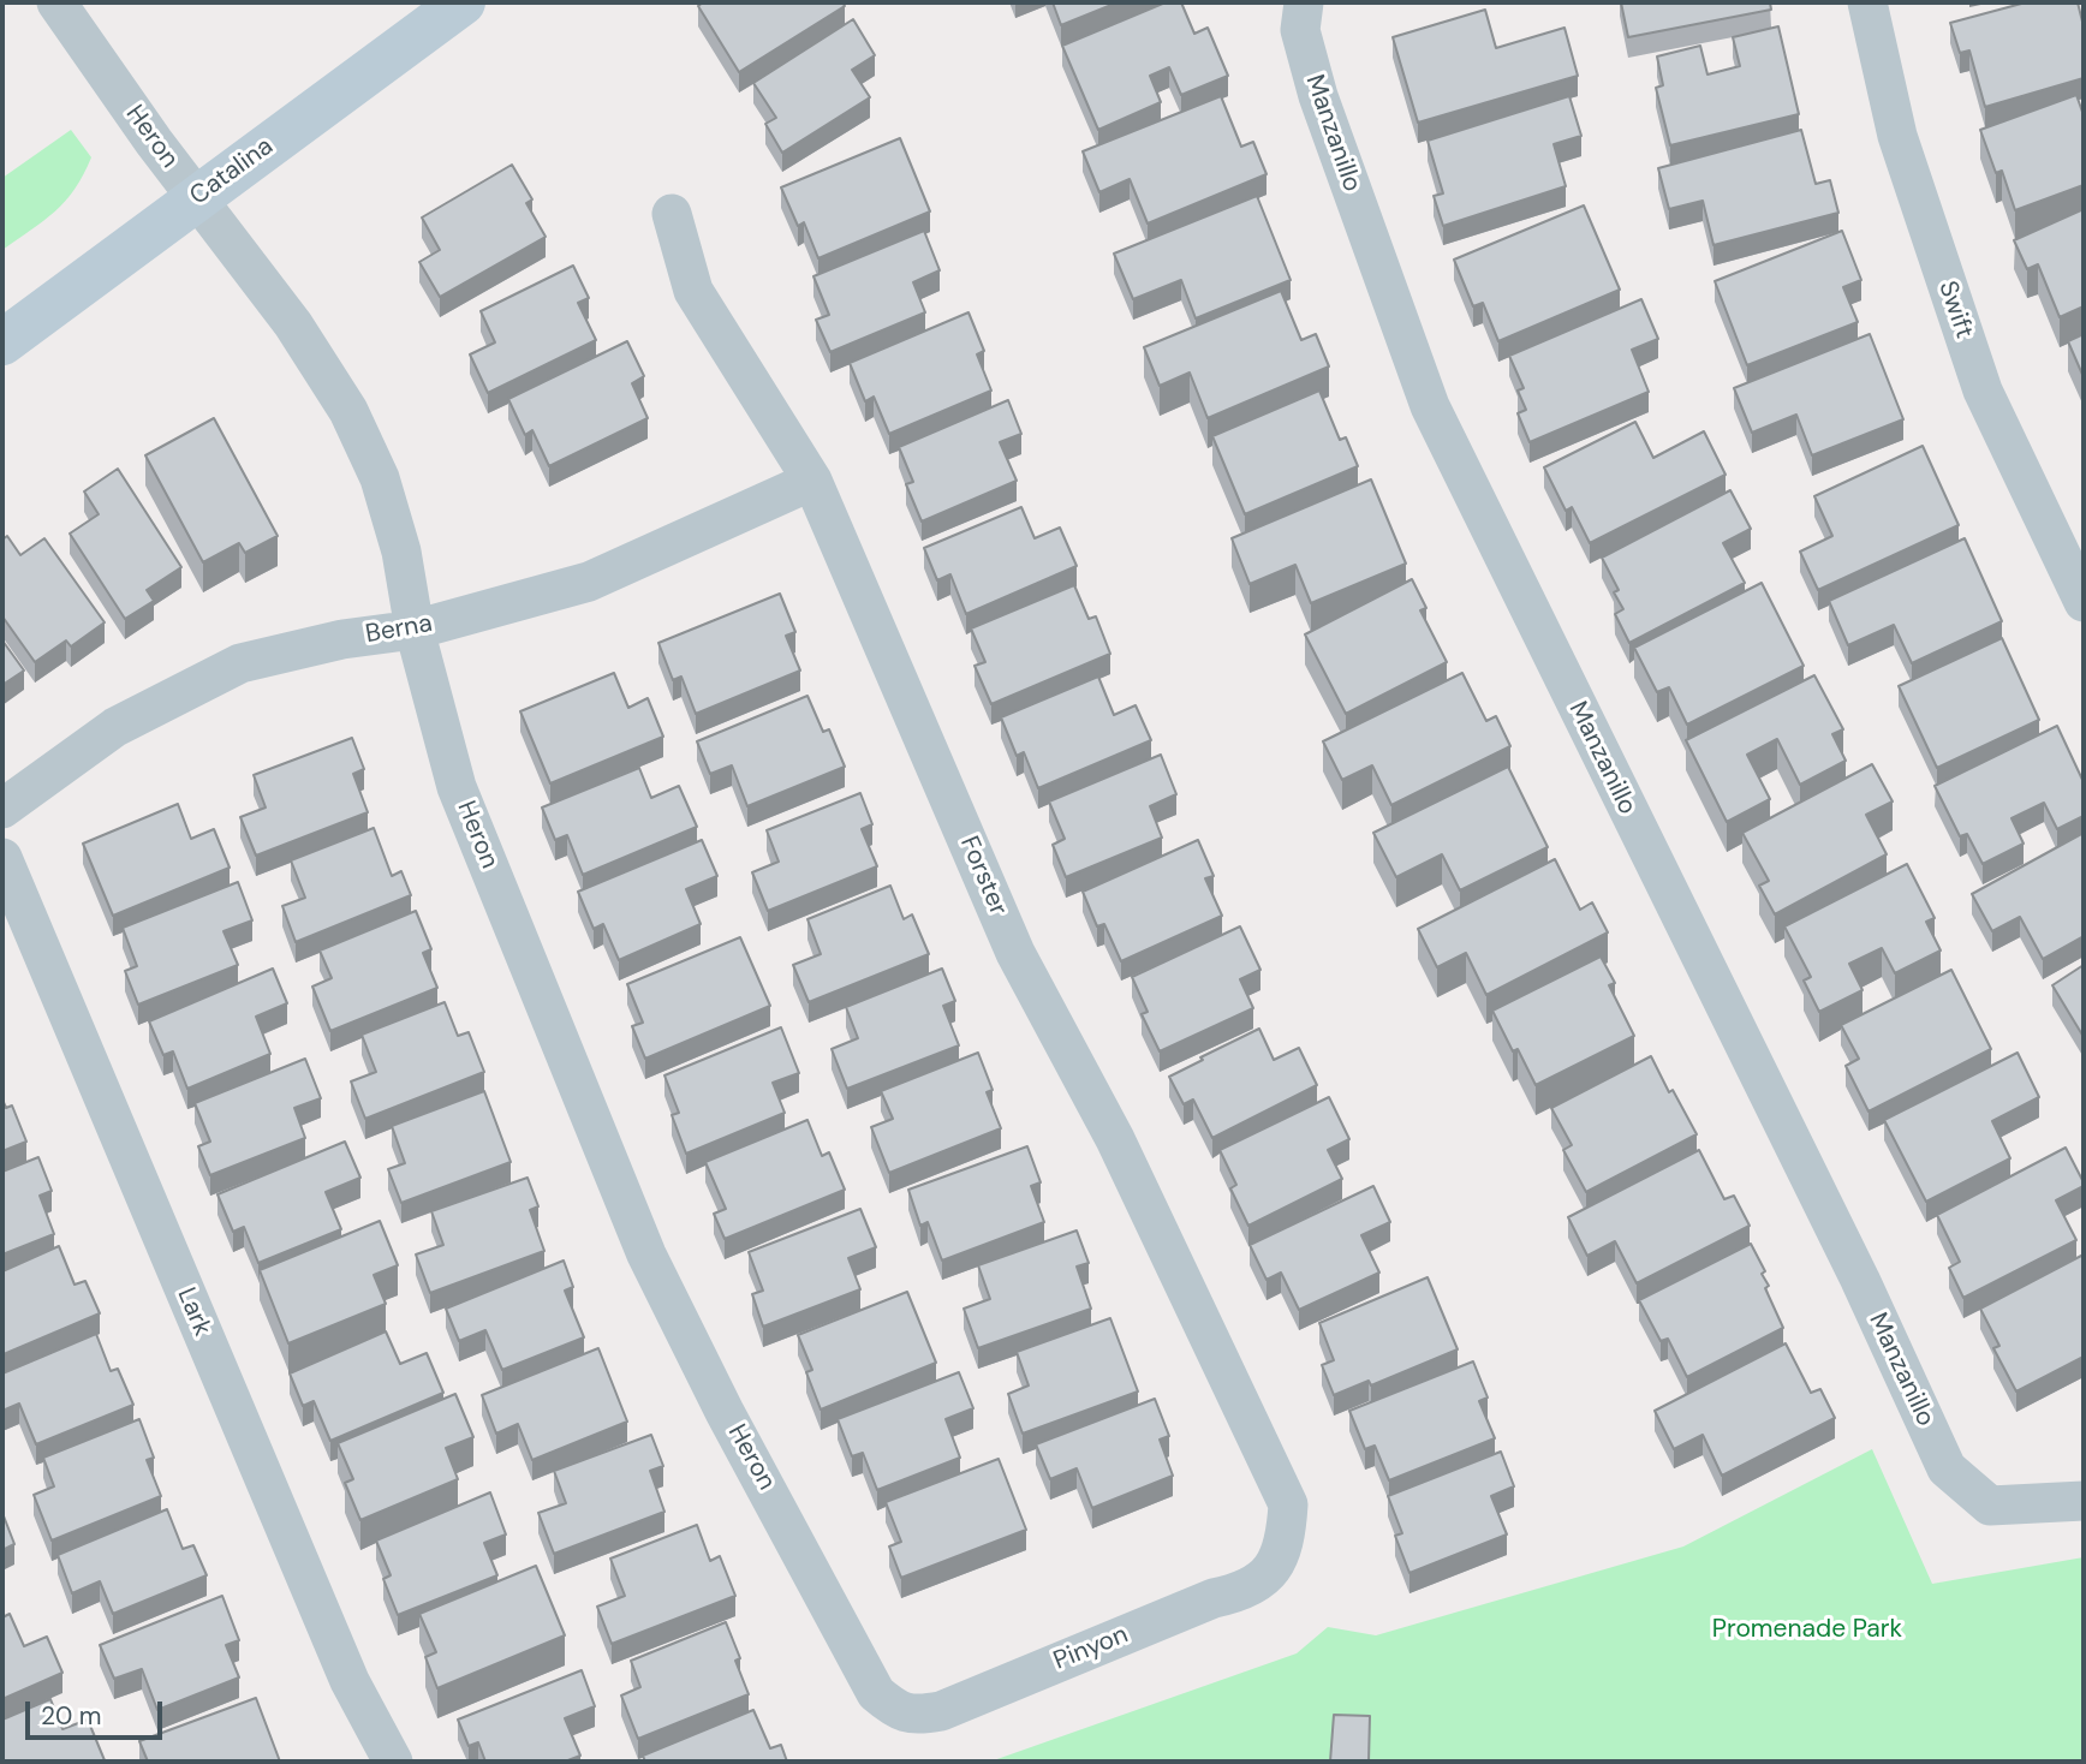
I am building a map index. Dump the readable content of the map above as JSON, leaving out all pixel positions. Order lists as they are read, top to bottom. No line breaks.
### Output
{"streets":{"street":["Manzanillo","Heron","Catalina","Swift","Berna","Forster","Lark","Pinyon"]},"crossings":[["Heron","Catalina"],["Heron","Berna"],["Heron","Pinyon"],["Berna","Forster"],["Forster","Pinyon"]],"parks":["Promenade Park"],"scale_bar":"20 m"}
